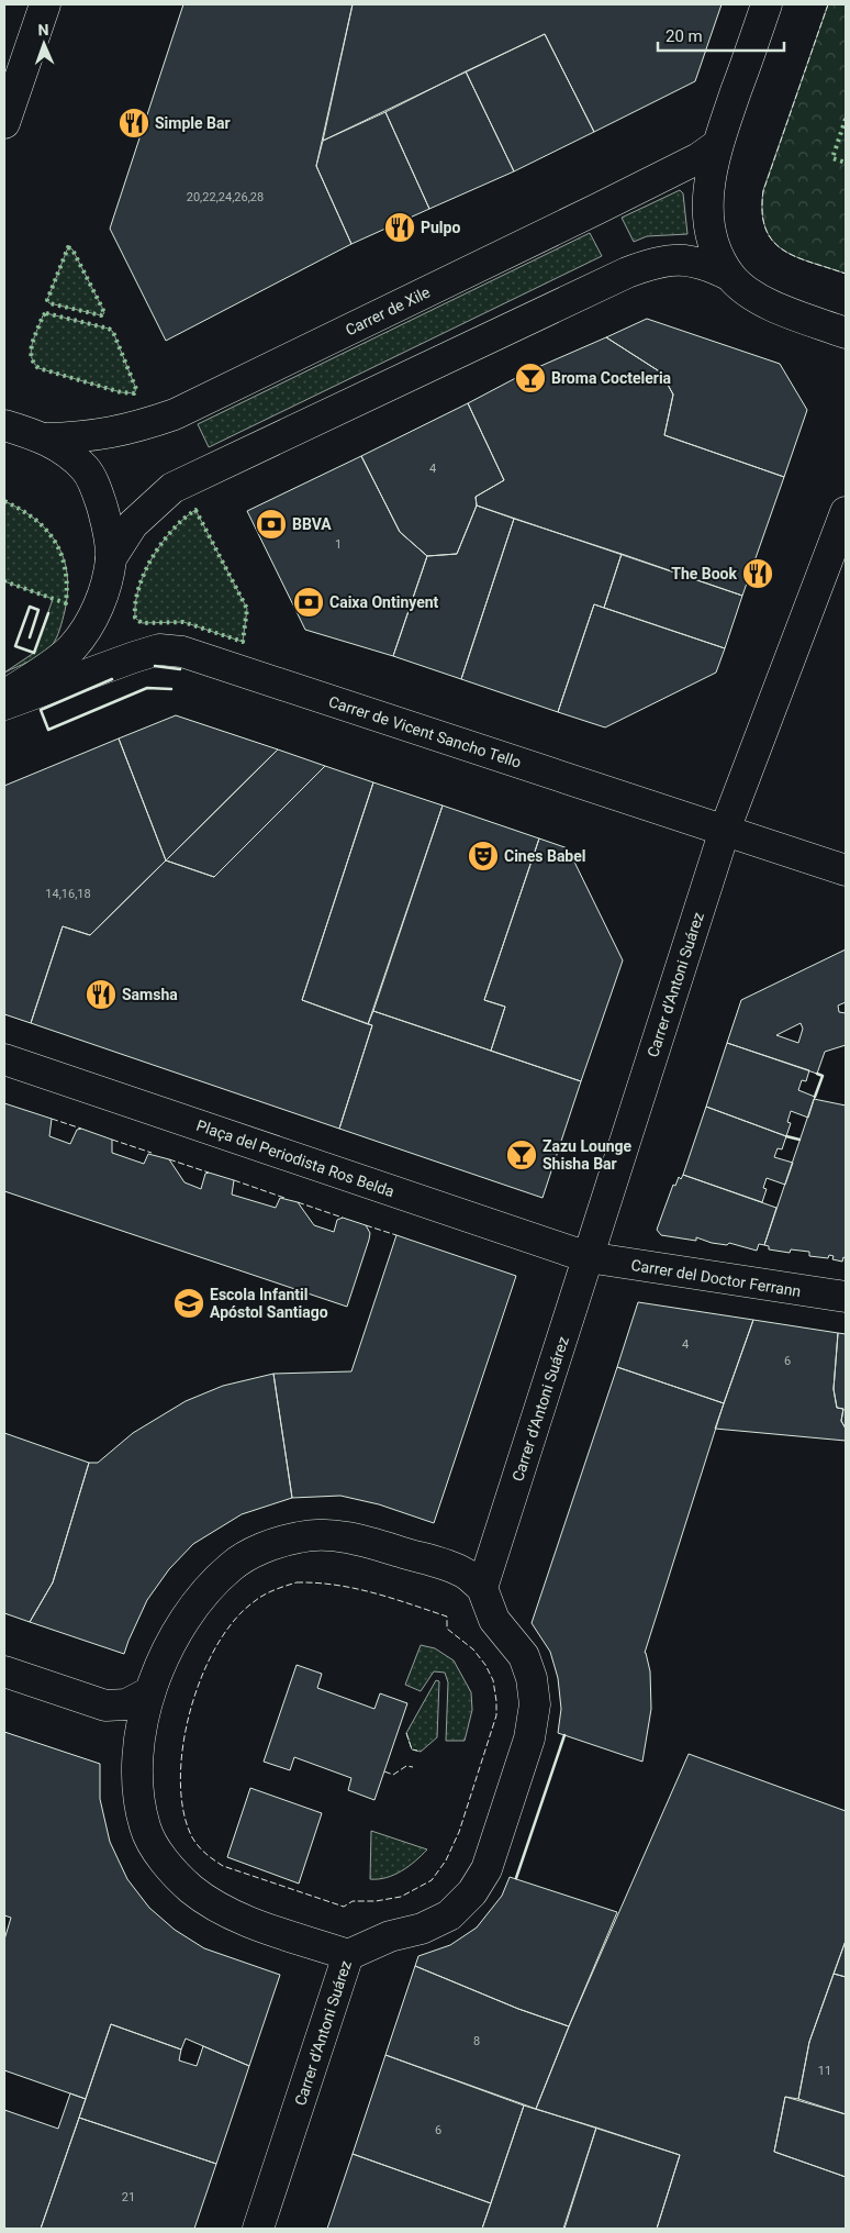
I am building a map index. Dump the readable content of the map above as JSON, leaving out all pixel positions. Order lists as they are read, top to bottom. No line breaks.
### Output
{"streets":{"street":["Carrer de Xile","Carrer de Vicent Sancho Tello","Carrer d'Antoni Suárez","Plaça del Periodista Ros Belda","Carrer del Doctor Ferrann"]},"crossings":[["Carrer de Vicent Sancho Tello","Carrer d'Antoni Suárez"],["Carrer d'Antoni Suárez","Plaça del Periodista Ros Belda"],["Carrer d'Antoni Suárez","Carrer del Doctor Ferrann"],["Plaça del Periodista Ros Belda","Carrer del Doctor Ferrann"]],"places":{"restaurant":["Simple Bar","Pulpo","The Book","Samsha"],"bar":["Broma Cocteleria","Zazu Lounge Shisha Bar"],"bank":["BBVA","Caixa Ontinyent"],"theatre":["Cines Babel"],"school or university":["Escola Infantil Apóstol Santiago"]},"house_numbers":["20,22,24,26,28","4","1","14,16,18","4","6","8","11","6","21"],"scale_bar":"20 m","north":"top"}
